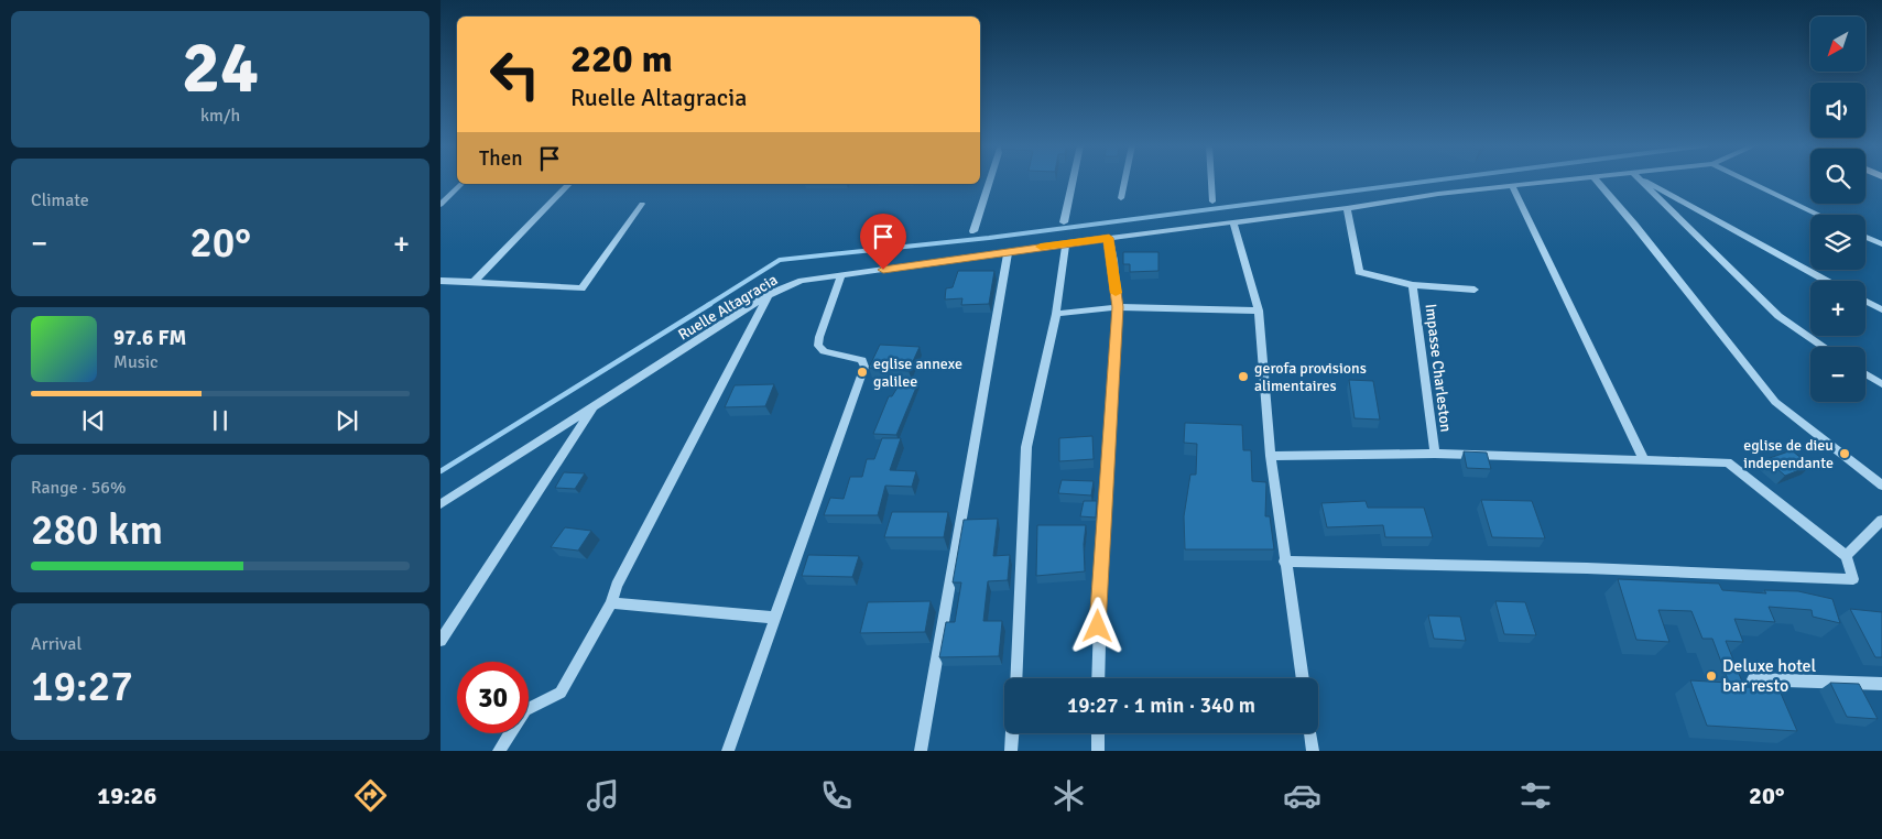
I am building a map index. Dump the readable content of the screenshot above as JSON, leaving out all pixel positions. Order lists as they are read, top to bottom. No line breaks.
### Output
{"streets":{"street":["Ruelle Altagracia","Impasse Charleston"]},"places":["eglise annexe galilee","gerofa provisions alimentaires","eglise de dieu independante","Deluxe hotel bar resto"],"north":"bottom left","page":{"tile":[["24","km/h"],"Climate",["Range · 56%","280 km"],["Arrival","19:27"]],"map_buttons":["+","−"],"turn":["220 m","Ruelle Altagracia"],"then":"Then","heat":["−","20°","+"],"song":["97.6 FM","Music"],"limit":"30","trip":"19:27 · 1 min · 340 m","tabs":["19:26","20°"]}}
